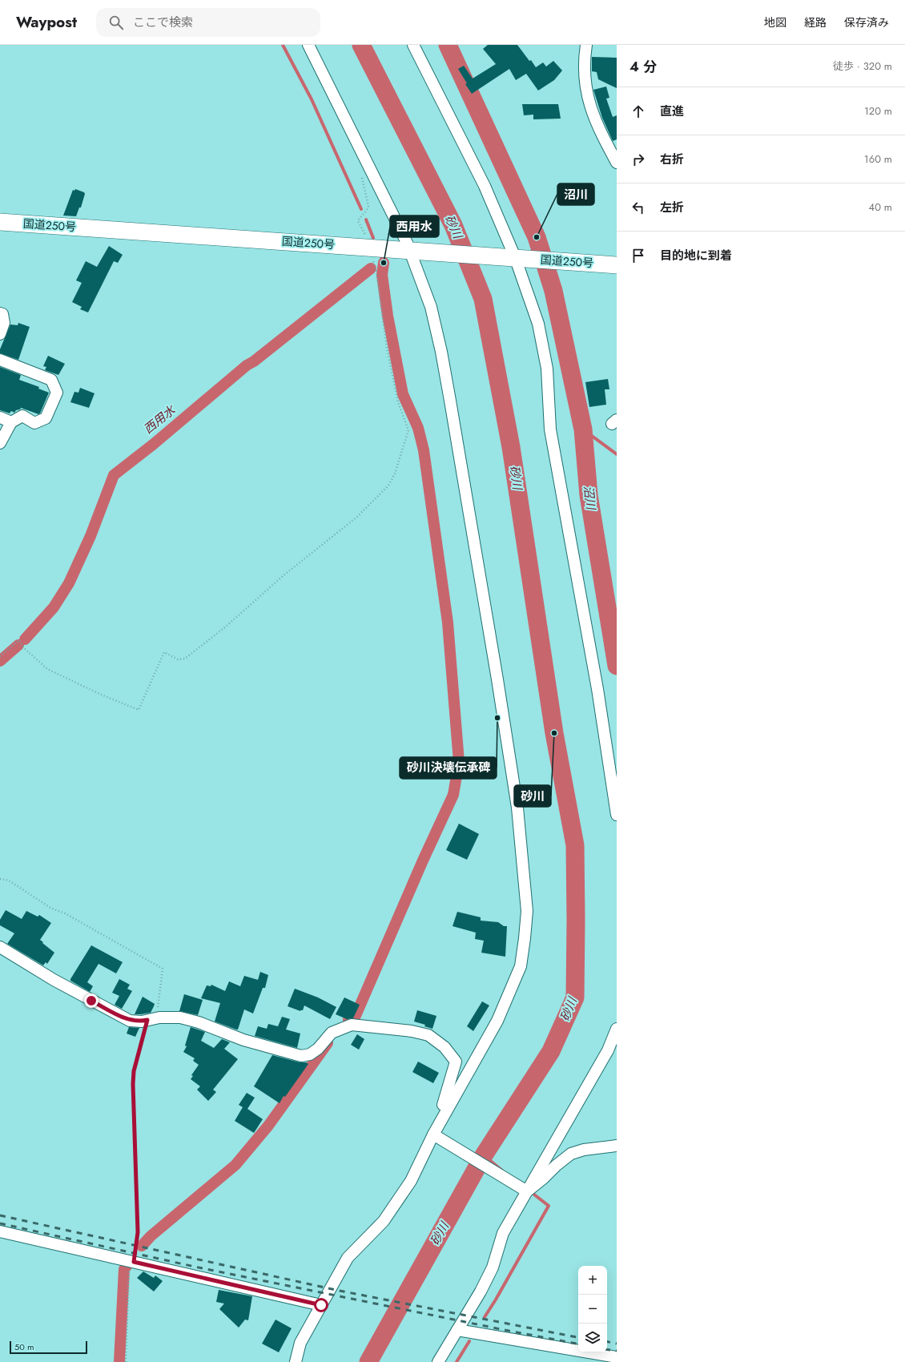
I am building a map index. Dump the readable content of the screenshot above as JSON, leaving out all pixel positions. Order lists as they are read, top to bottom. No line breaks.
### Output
{"streets":{"highway":["国道250号"]},"water":["砂川","西用水","沼川"],"places":["沼川","西用水","砂川決壊伝承碑","砂川"],"scale_bar":"50 m","page":{"header":"Waypost","search":"ここで検索","nav":["地図","経路","保存済み"],"heading":["4 分","徒歩 · 320 m"],"list":[["直進","120 m"],["右折","160 m"],["左折","40 m"],"目的地に到着"],"map_buttons":["+","−"],"scale":"50 m"}}
